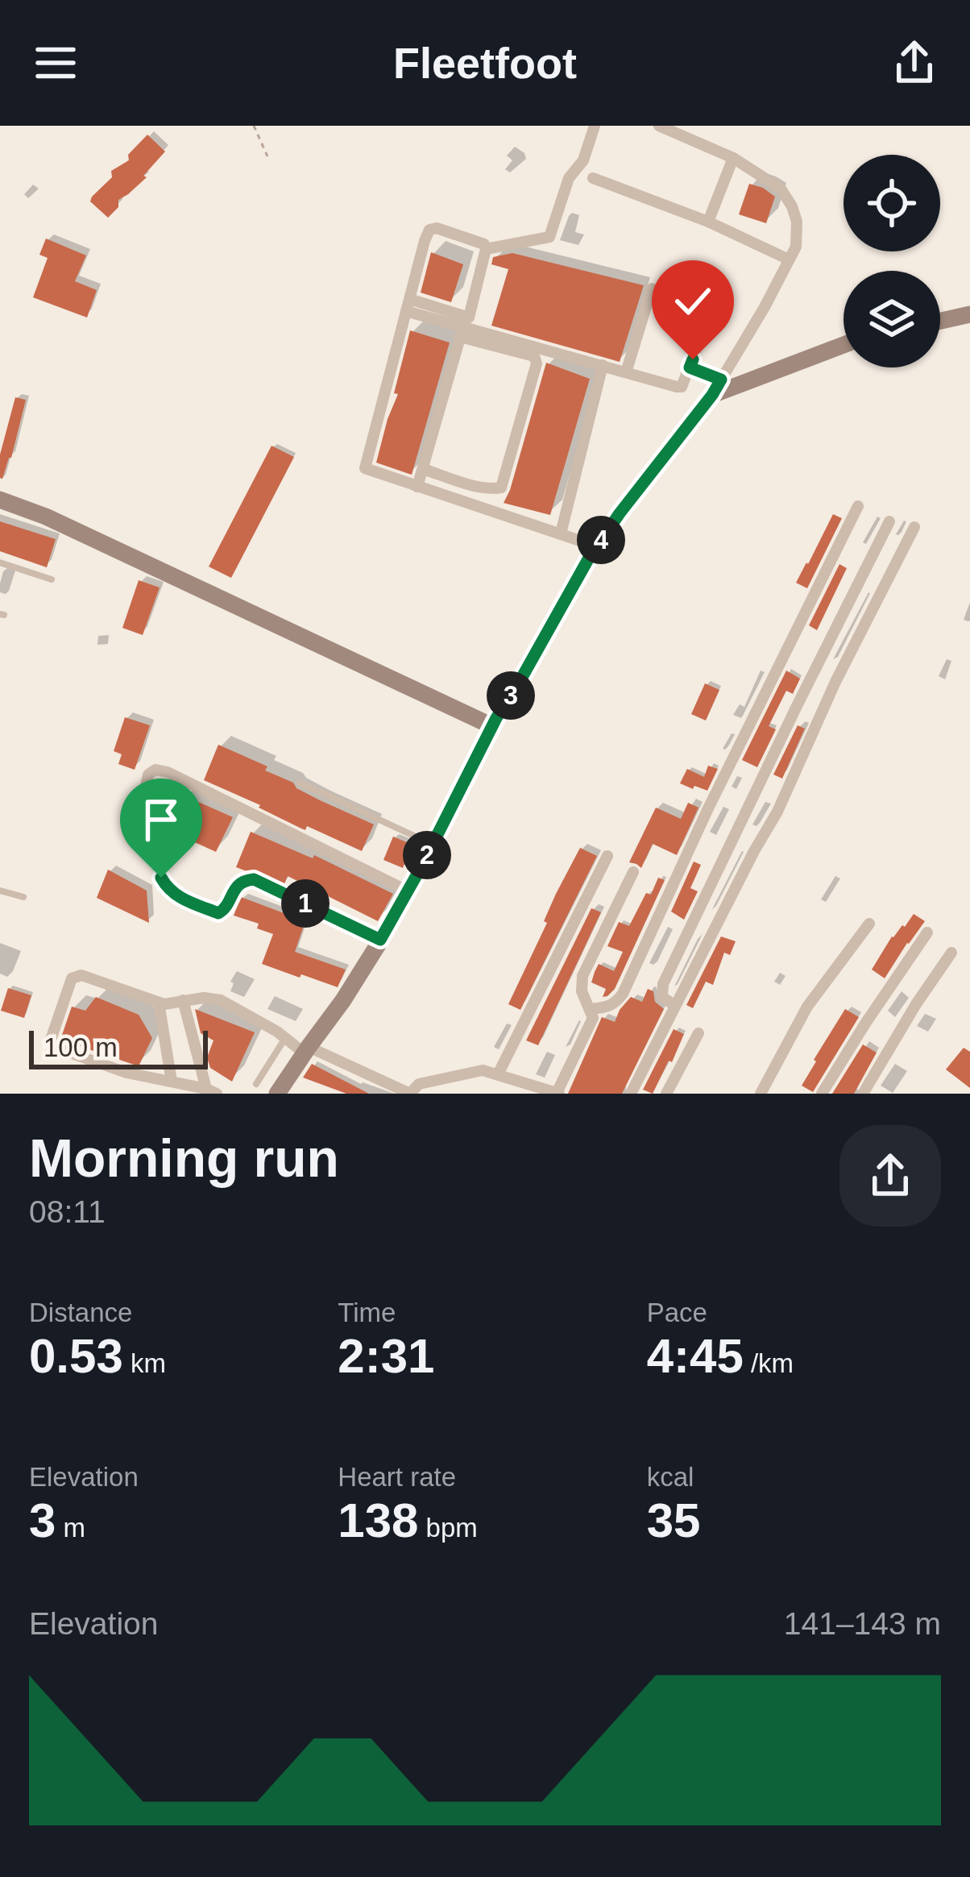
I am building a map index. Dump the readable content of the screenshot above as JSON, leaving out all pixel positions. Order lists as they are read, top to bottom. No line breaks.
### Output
{"scale_bar":"100 m","page":{"header":"Fleetfoot","pins":["4","3","2","1"],"scale":"100 m","heading":["Morning run","08:11"],"stats":[["Distance","0.53 km"],["Time","2:31"],["Pace","4:45 /km"],["Elevation","3 m"],["Heart rate","138 bpm"],["kcal","35"]],"chart":["Elevation","141–143 m"]}}
